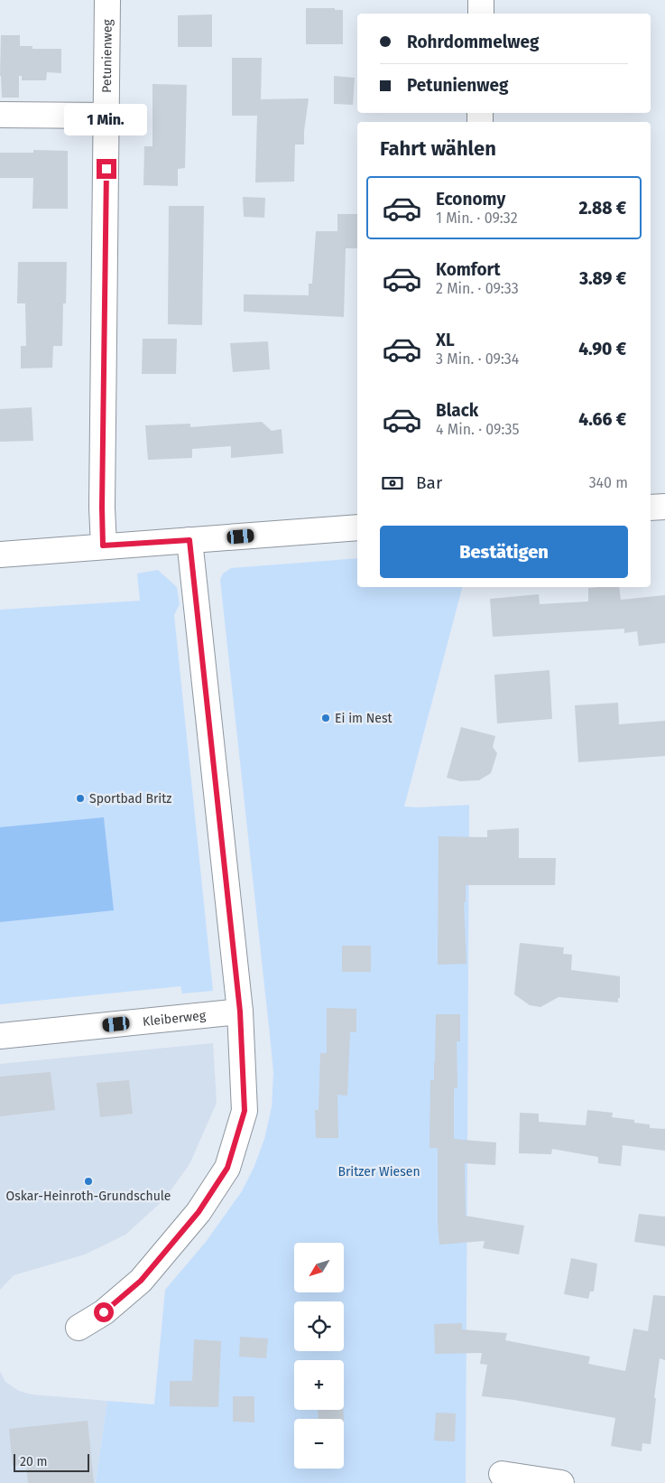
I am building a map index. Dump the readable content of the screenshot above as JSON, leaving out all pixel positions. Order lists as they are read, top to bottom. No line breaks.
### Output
{"streets":{"street":["Petunienweg","Kleiberweg"]},"parks":["Britzer Wiesen"],"places":["Ei im Nest","Sportbad Britz","Oskar-Heinroth-Grundschule"],"scale_bar":"20 m","north":"bottom left","page":{"banner":["Rohrdommelweg","Petunienweg"],"bubble":"1 Min.","heading":"Fahrt wählen","list":[{"name":"Economy","note":"1 Min. · 09:32","value":"2.88 €"},{"name":"Komfort","note":"2 Min. · 09:33","value":"3.89 €"},{"name":"XL","note":"3 Min. · 09:34","value":"4.90 €"},{"name":"Black","note":"4 Min. · 09:35","value":"4.66 €"}],"pay":["Bar","340 m"],"buttons":"Bestätigen","map_buttons":["+","−"],"scale":"20 m"}}
